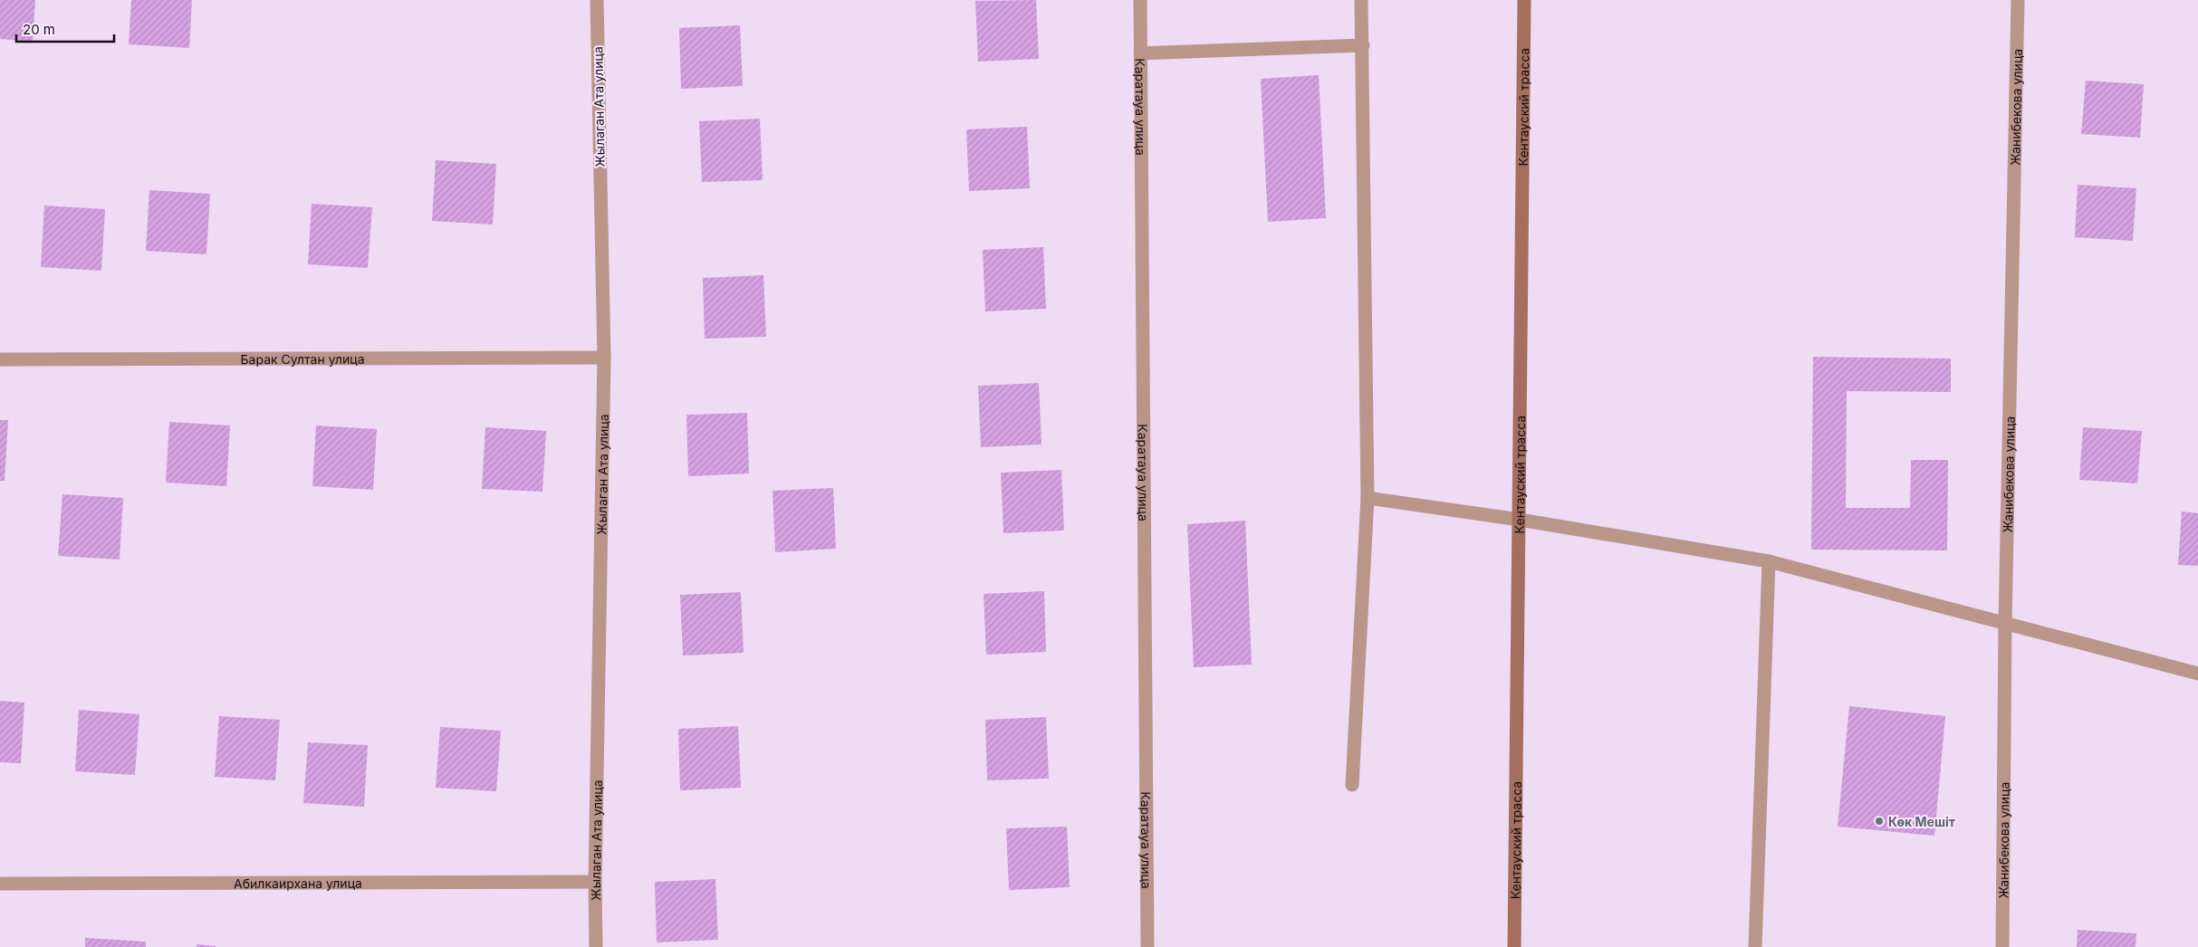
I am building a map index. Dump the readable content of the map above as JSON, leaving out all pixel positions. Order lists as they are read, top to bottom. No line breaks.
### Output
{"streets":{"main road":["Кентауский трасса"],"street":["Жылаган Ата улица","Каратауа улица","Жанибекова улица","Барак Султан улица","Абилкаирхана улица"]},"crossings":[["Жылаган Ата улица","Барак Султан улица"],["Жылаган Ата улица","Абилкаирхана улица"]],"places":["Көк Мешіт"],"scale_bar":"20 m"}
